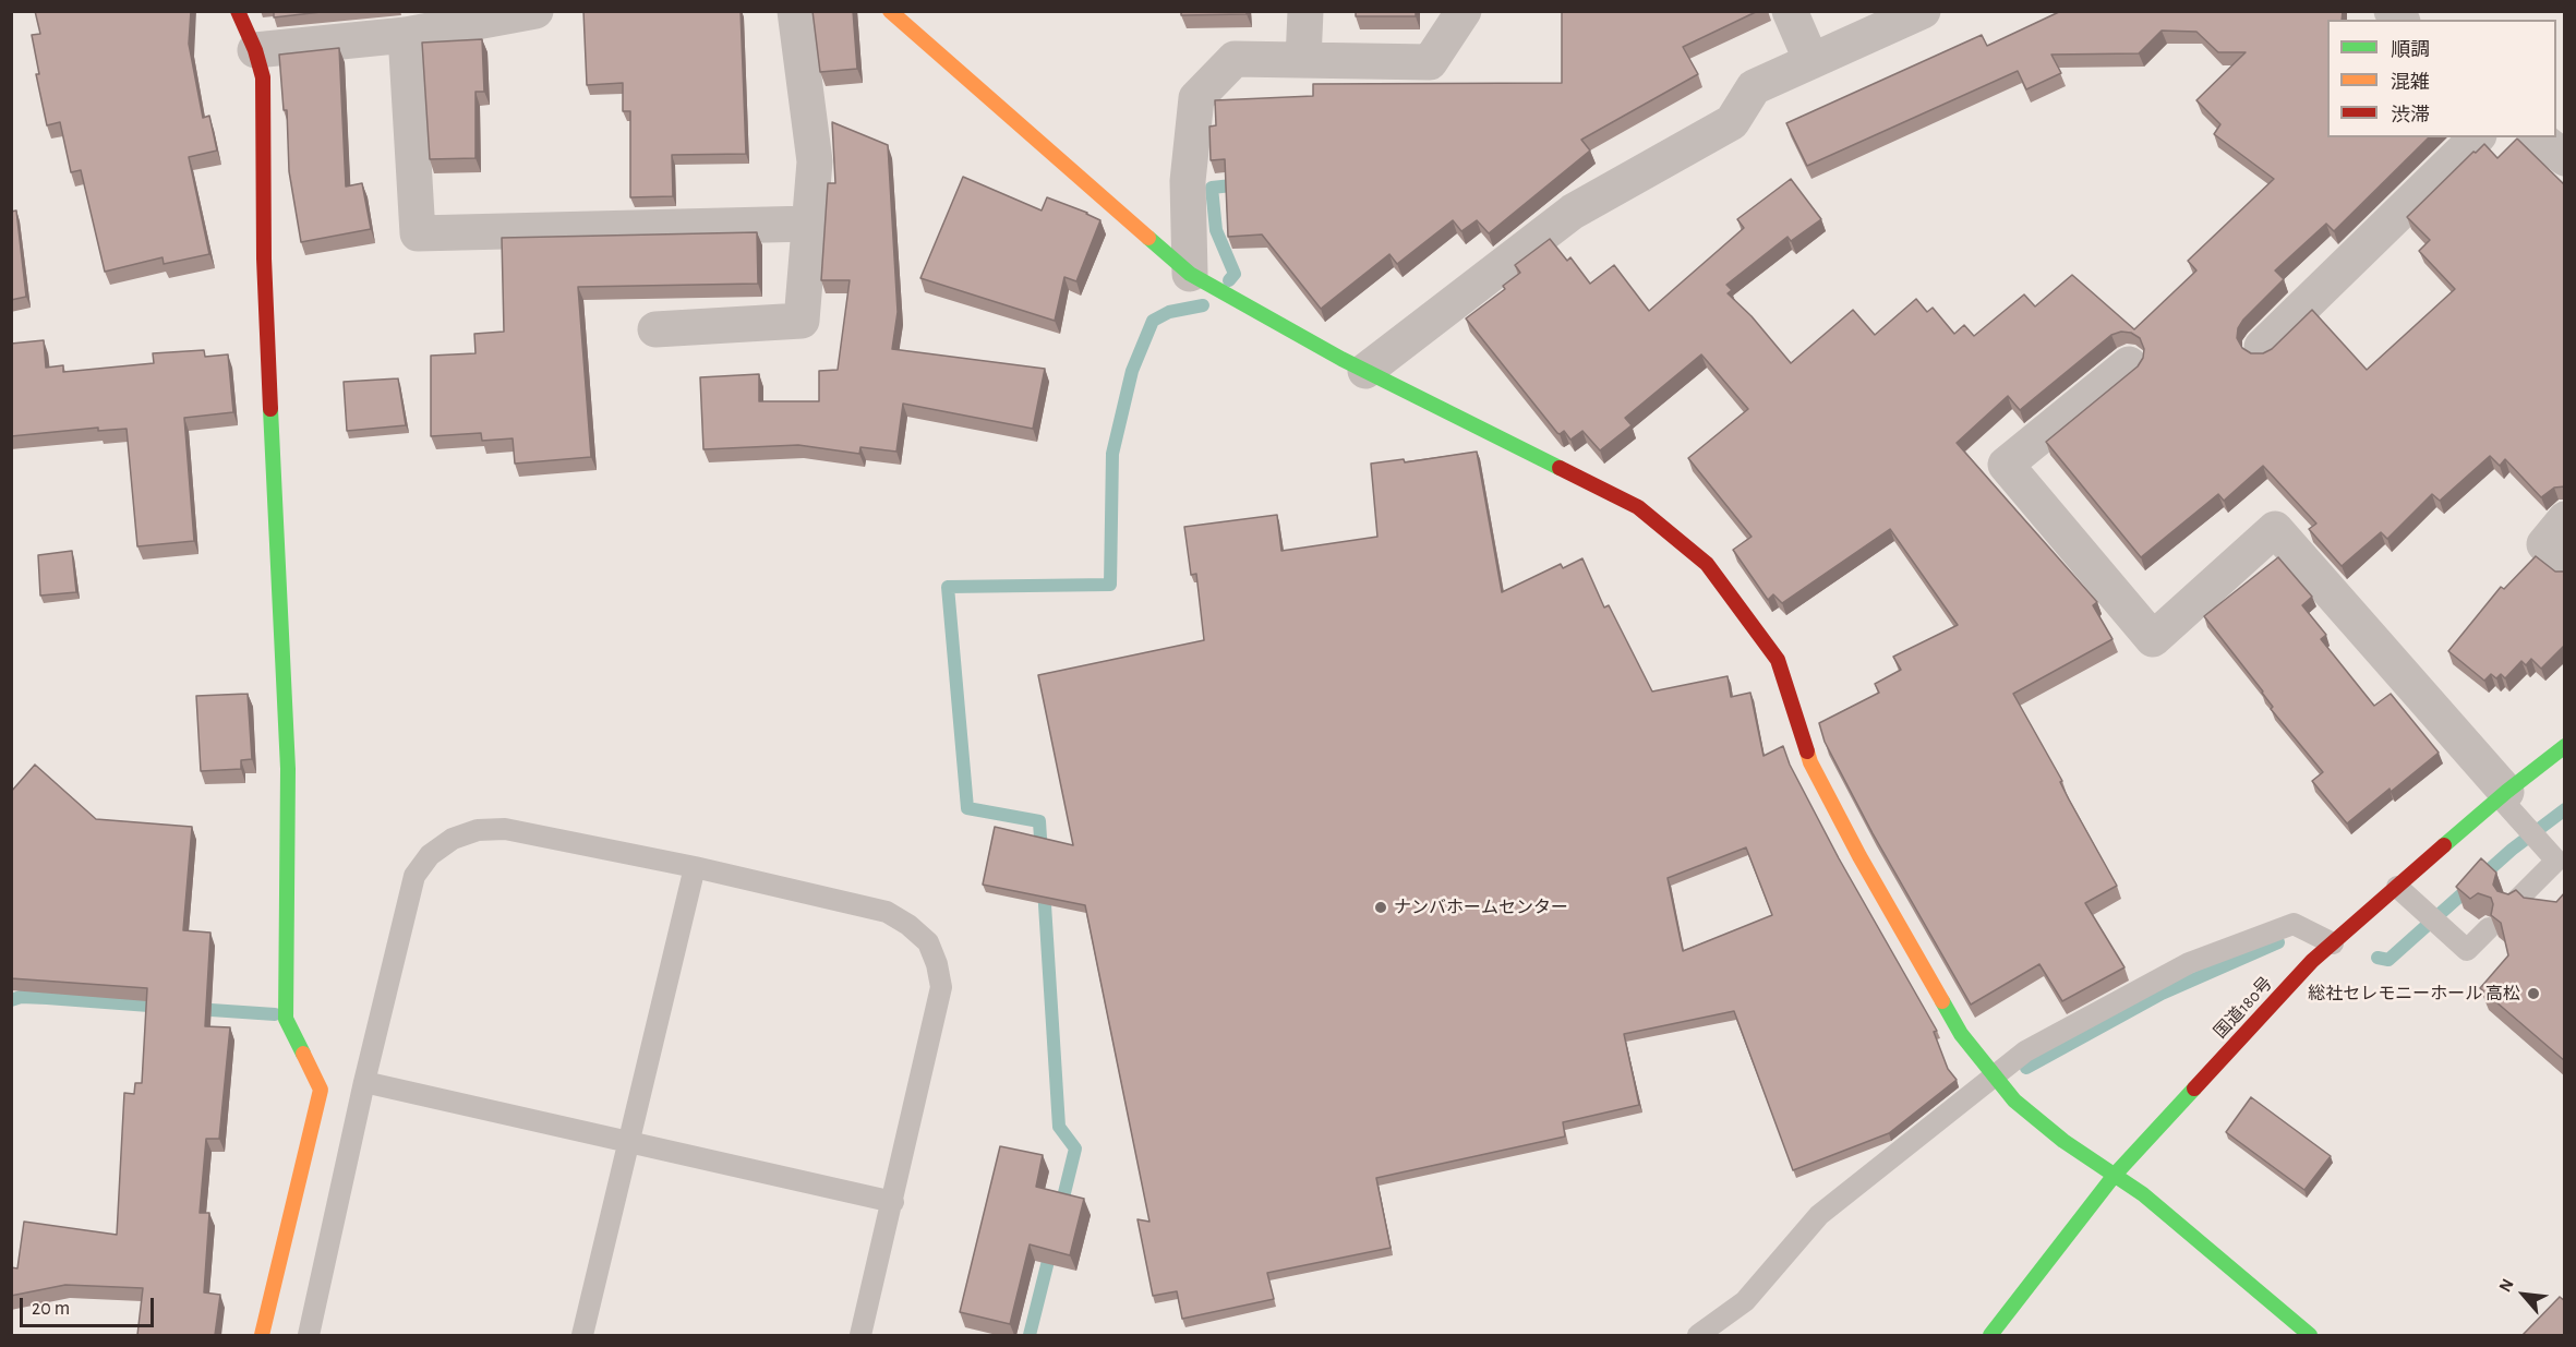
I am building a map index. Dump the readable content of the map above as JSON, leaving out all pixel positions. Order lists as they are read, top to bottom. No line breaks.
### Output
{"streets":{"main road":["国道180号"]},"places":["ナンバホームセンター","総社セレモニーホール 高松"],"legend":["順調","混雑","渋滞"],"scale_bar":"20 m","north":"top left"}
